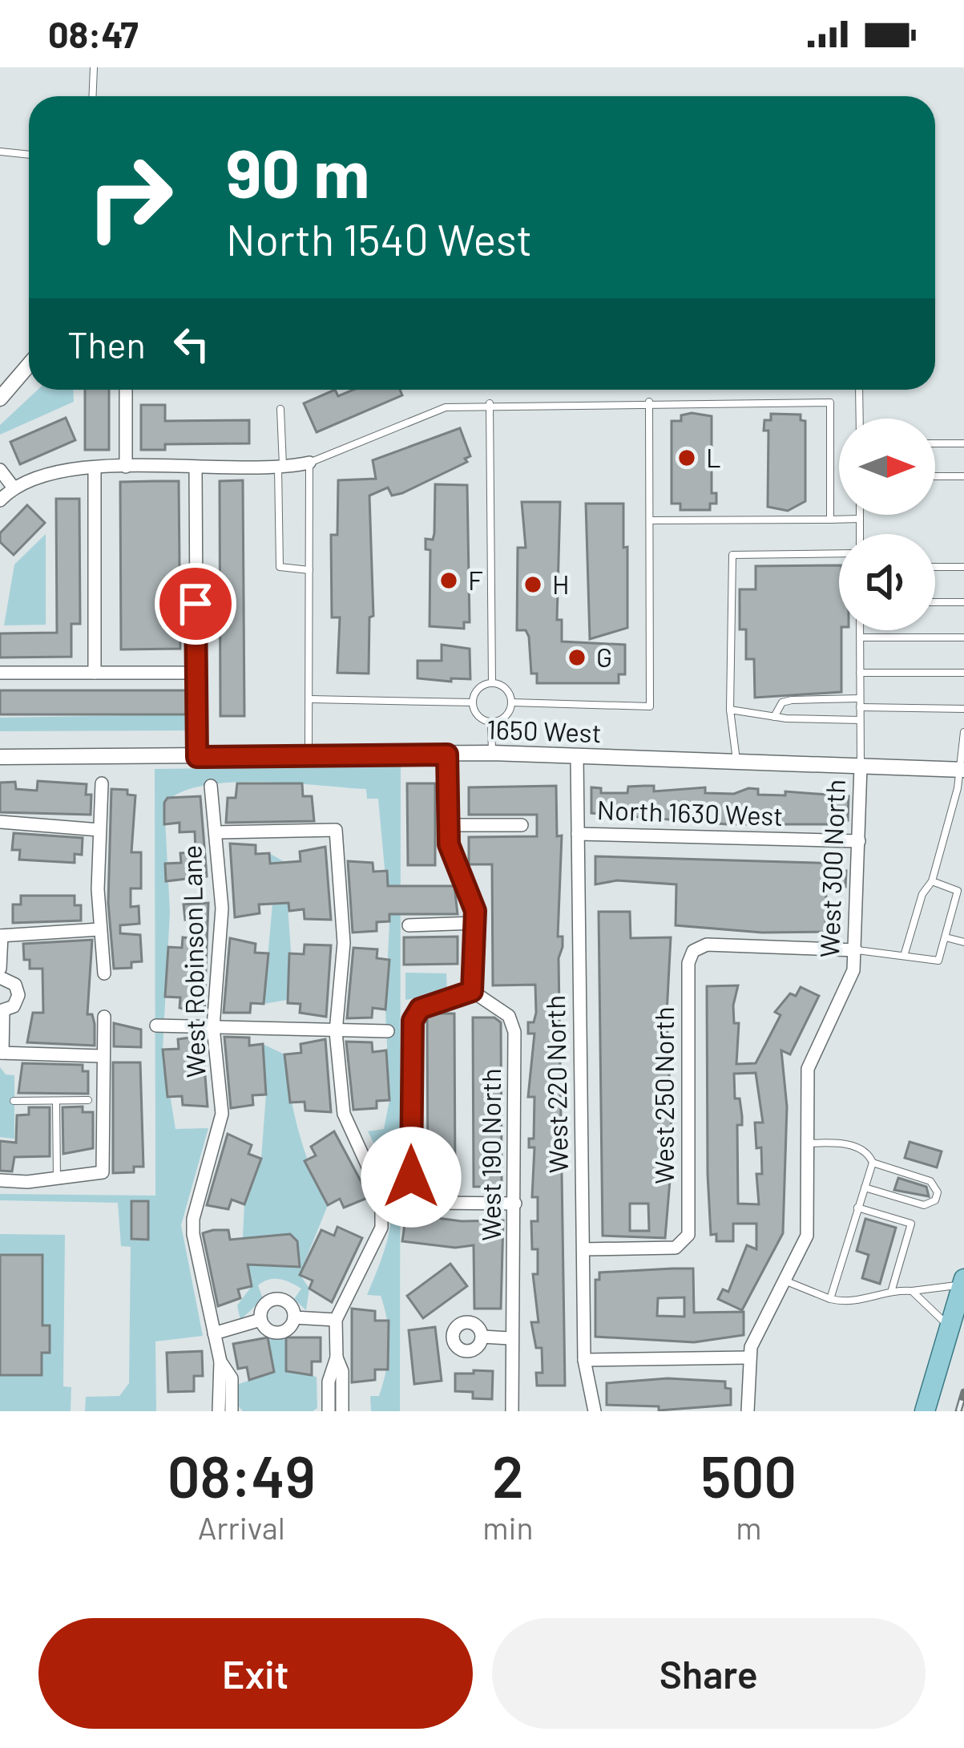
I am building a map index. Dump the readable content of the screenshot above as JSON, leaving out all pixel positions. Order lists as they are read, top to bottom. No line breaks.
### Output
{"streets":{"street":["1650 West","North 1630 West","West 300 North","West Robinson Lane","West 220 North","West 250 North","West 190 North"]},"crossings":[["1650 West","West 300 North"],["1650 West","West 220 North"],["North 1630 West","West 300 North"],["North 1630 West","West 220 North"],["West 300 North","West 250 North"],["West 220 North","West 250 North"]],"places":["L","F","H","G"],"north":"right","page":{"status":"08:47","turn":["90 m","North 1540 West"],"then":"Then","eta":["08:49","Arrival","2","min","500","m"],"buttons":["Exit","Share"]}}
